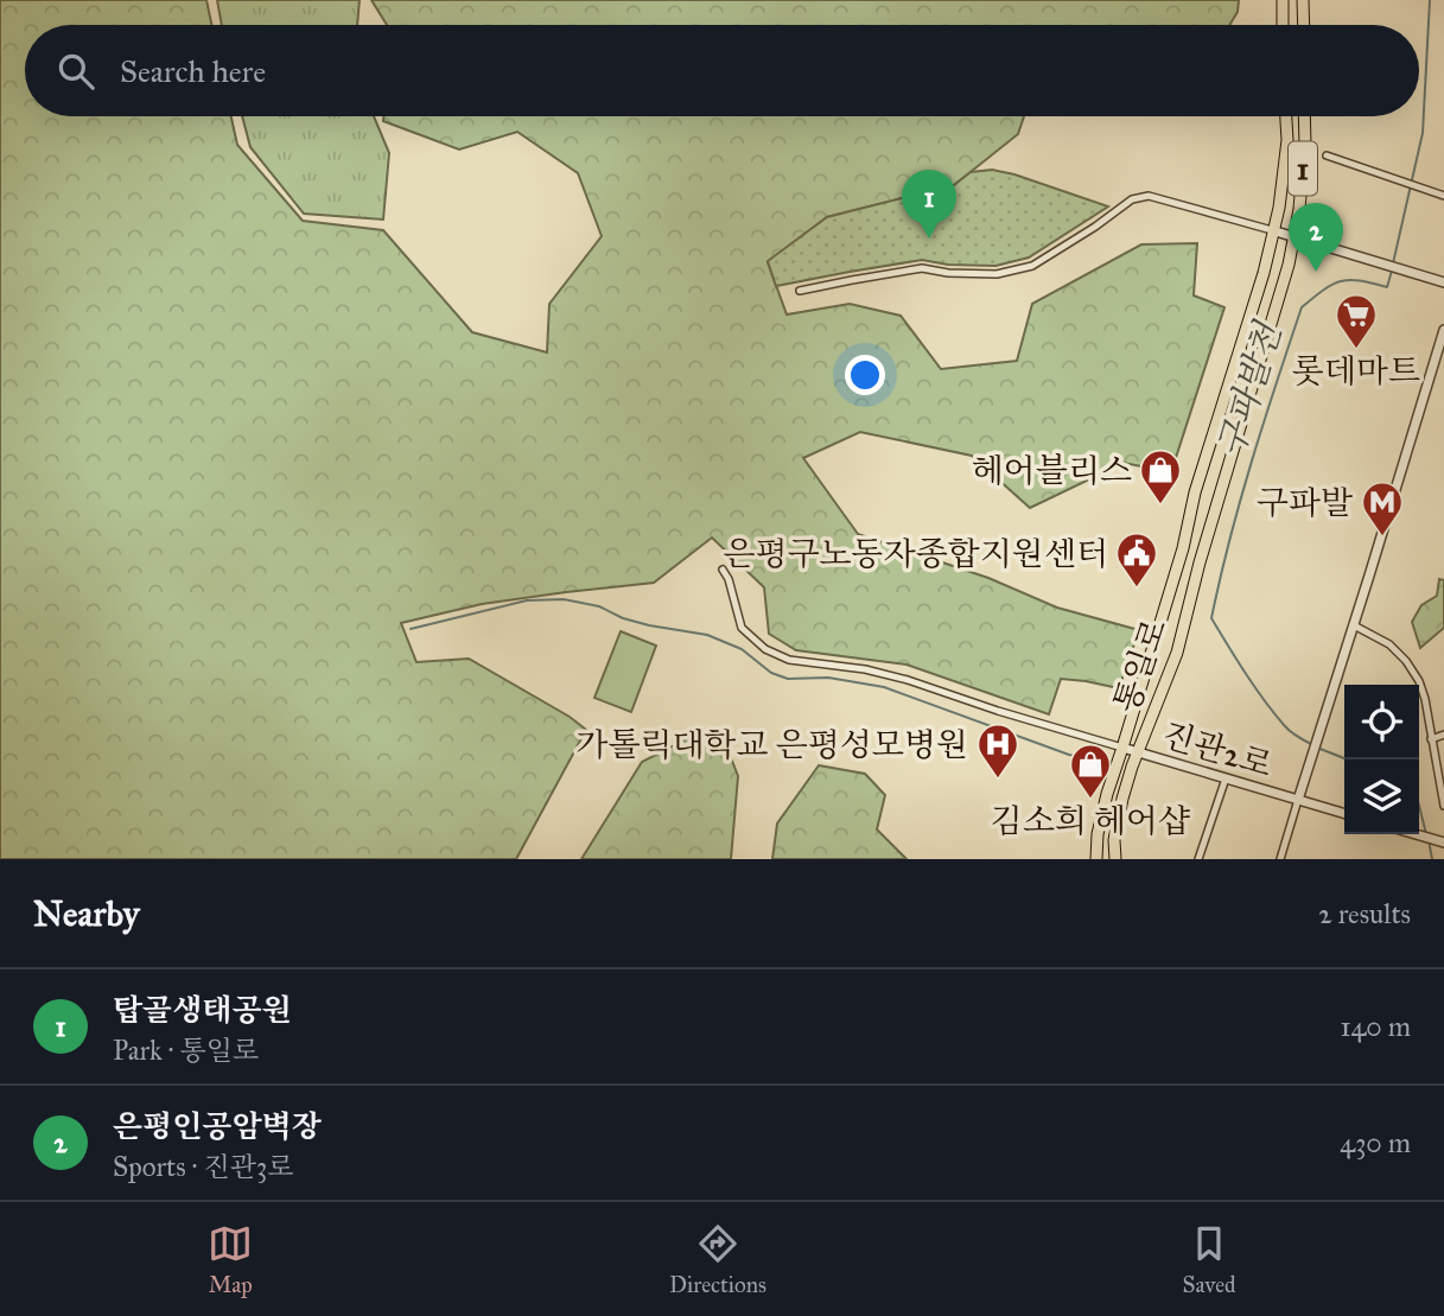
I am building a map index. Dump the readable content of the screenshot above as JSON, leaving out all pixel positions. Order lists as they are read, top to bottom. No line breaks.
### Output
{"streets":{"main road":["1","통일로"],"street":["진관2로"]},"crossings":[["통일로","진관2로"]],"water":["구파발천"],"places":{"supermarket":["롯데마트"],"shop":["헤어블리스","김소희 헤어샵"],"metro station":["구파발"],"public building":["은평구노동자종합지원센터"],"hospital":["가톨릭대학교 은평성모병원"]},"page":{"search":"Search here","pins":["1","2"],"heading":["Nearby","2 results"],"list":[{"mark":"1","name":"탑골생태공원","note":"Park · 통일로","value":"140 m"},{"mark":"2","name":"은평인공암벽장","note":"Sports · 진관3로","value":"430 m"}],"nav":["Map","Directions","Saved"]}}
